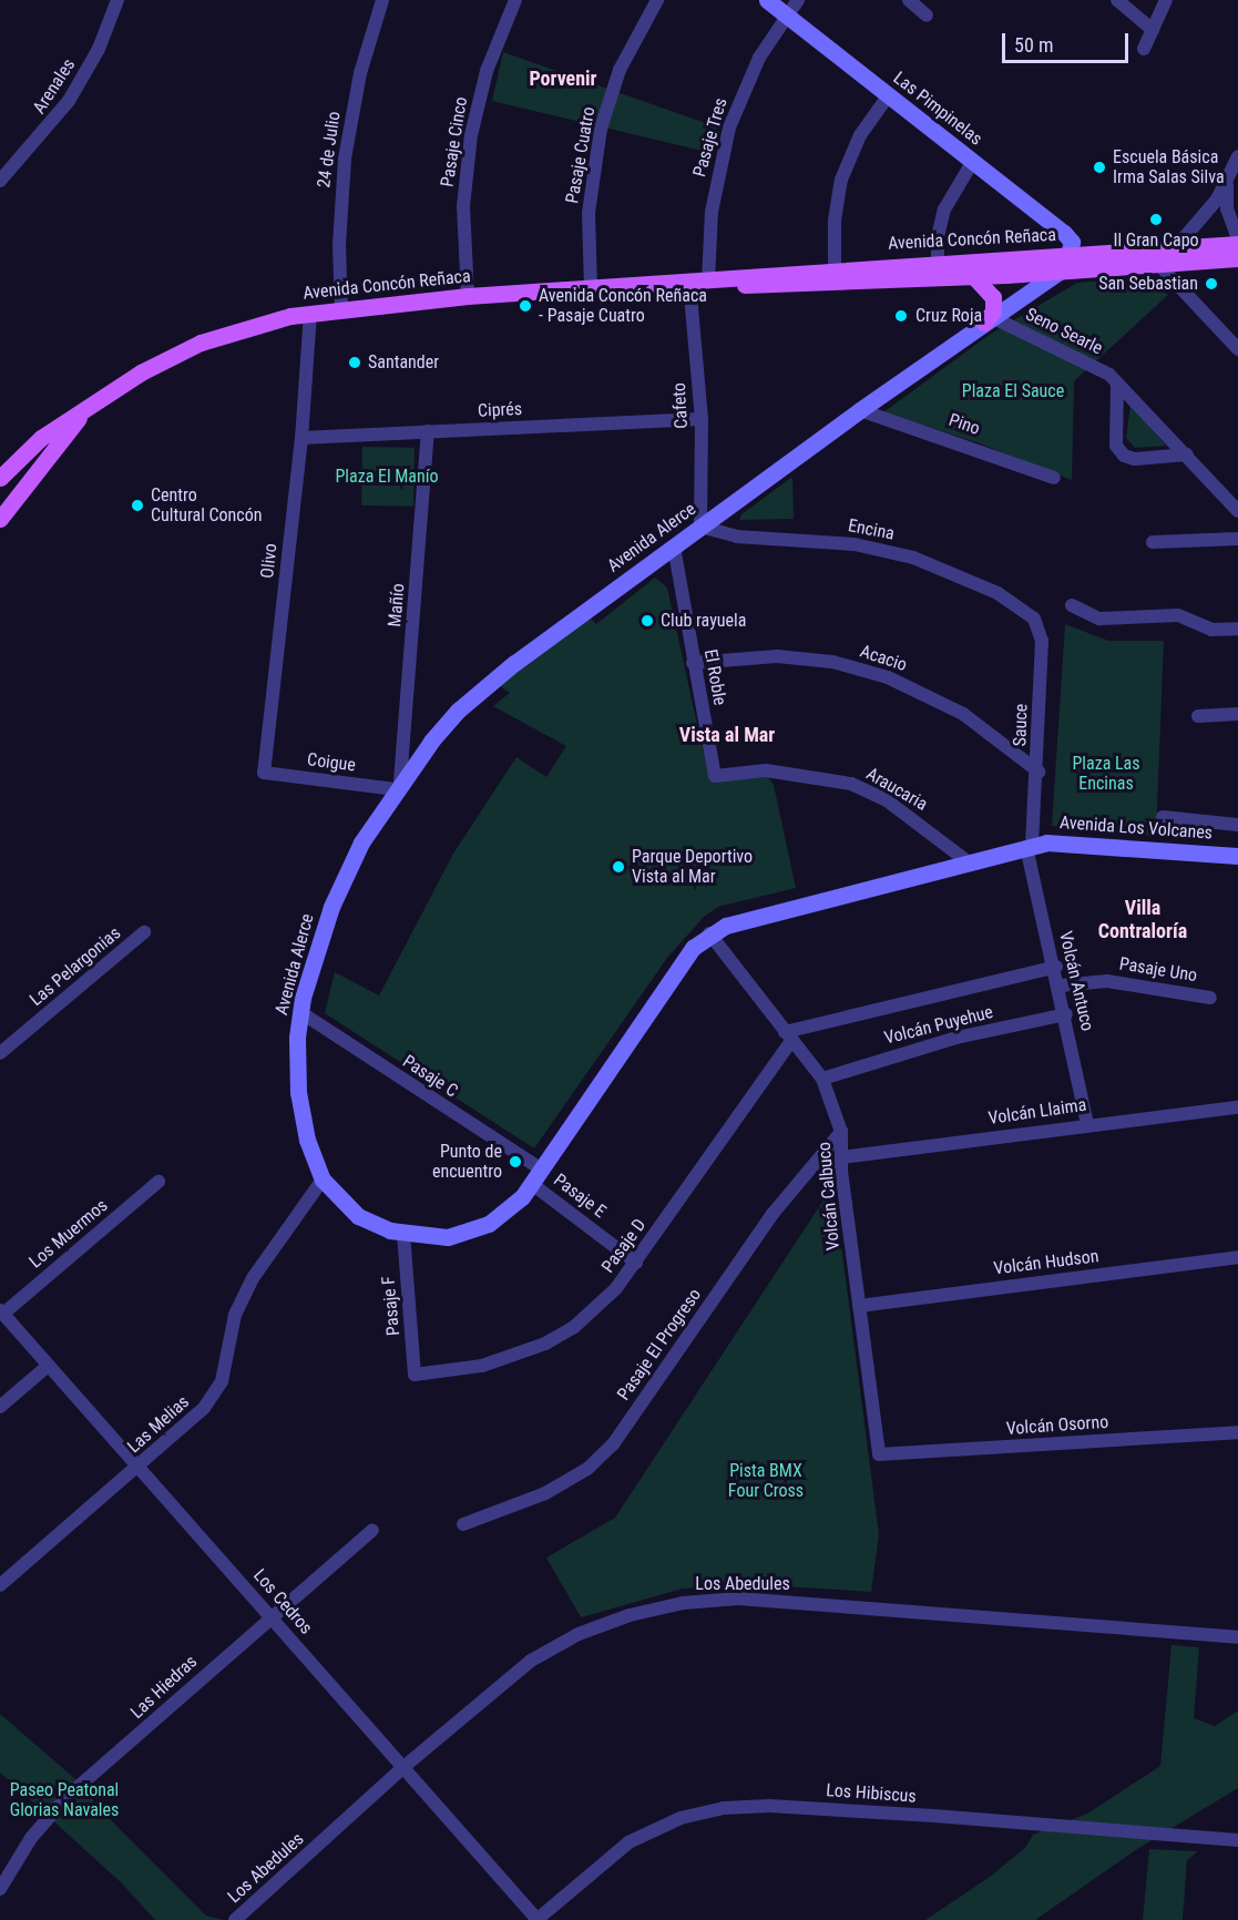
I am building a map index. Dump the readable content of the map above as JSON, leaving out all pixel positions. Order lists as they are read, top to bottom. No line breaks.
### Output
{"streets":{"main road":["Avenida Concón Reñaca"],"street":["Arenales","Las Pimpinelas","Pasaje Tres","Pasaje Cinco","24 de Julio","Pasaje Cuatro","Seno Searle","Cafeto","Ciprés","Pino","Encina","Avenida Alerce","Olivo","Mañío","Acacio","El Roble","Sauce","Coigue","Araucaria","Avenida Los Volcanes","Las Pelargonias","Pasaje Uno","Volcán Antuco","Volcán Puyehue","Pasaje C","Volcán Llaima","Pasaje E","Volcán Calbuco","Los Muermos","Pasaje D","Volcán Hudson","Pasaje F","Pasaje El Progreso","Las Melias","Volcán Osorno","Los Abedules","Los Cedros","Las Hiedras","Los Hibiscus"]},"crossings":[["Las Pimpinelas","Pasaje Tres"],["Las Pimpinelas","Avenida Concón Reñaca"],["Pasaje Tres","Avenida Concón Reñaca"],["Pasaje Cinco","Avenida Concón Reñaca"],["24 de Julio","Avenida Concón Reñaca"],["Pasaje Cuatro","Avenida Concón Reñaca"],["Avenida Concón Reñaca","Cafeto"],["Avenida Concón Reñaca","Avenida Alerce"],["Avenida Concón Reñaca","Olivo"],["Seno Searle","Avenida Alerce"],["Cafeto","Ciprés"],["Cafeto","Encina"],["Cafeto","Avenida Alerce"],["Ciprés","Olivo"],["Ciprés","Mañío"],["Pino","Avenida Alerce"],["Encina","Avenida Alerce"],["Encina","Sauce"],["Avenida Alerce","Mañío"],["Avenida Alerce","El Roble"],["Avenida Alerce","Sauce"],["Avenida Alerce","Coigue"],["Avenida Alerce","Araucaria"],["Avenida Alerce","Avenida Los Volcanes"],["Avenida Alerce","Volcán Antuco"],["Avenida Alerce","Pasaje C"],["Avenida Alerce","Pasaje E"],["Avenida Alerce","Volcán Calbuco"],["Avenida Alerce","Pasaje F"],["Avenida Alerce","Las Melias"],["Olivo","Coigue"],["Mañío","Coigue"],["Acacio","El Roble"],["Acacio","Sauce"],["El Roble","Araucaria"],["Sauce","Avenida Los Volcanes"],["Sauce","Volcán Antuco"],["Avenida Los Volcanes","Volcán Antuco"],["Pasaje Uno","Volcán Antuco"],["Volcán Antuco","Volcán Puyehue"],["Volcán Antuco","Volcán Llaima"],["Volcán Puyehue","Volcán Calbuco"],["Pasaje C","Pasaje E"],["Volcán Llaima","Volcán Calbuco"],["Pasaje E","Pasaje D"],["Volcán Calbuco","Pasaje D"],["Volcán Calbuco","Volcán Hudson"],["Volcán Calbuco","Pasaje El Progreso"],["Volcán Calbuco","Volcán Osorno"],["Los Muermos","Los Cedros"],["Pasaje D","Pasaje F"],["Las Melias","Los Cedros"],["Los Abedules","Los Cedros"],["Los Cedros","Las Hiedras"],["Los Cedros","Los Hibiscus"]],"districts":["Porvenir","Vista al Mar","Villa Contraloría"],"parks":["Plaza El Sauce","Plaza El Manío","Plaza Las Encinas","Pista BMX Four Cross","Paseo Peatonal Glorias Navales"],"places":["Escuela Básica Irma Salas Silva","Il Gran Capo","San Sebastian","Avenida Concón Reñaca - Pasaje Cuatro","Cruz Roja","Santander","Centro Cultural Concón","Club rayuela","Parque Deportivo Vista al Mar","Punto de encuentro"],"scale_bar":"50 m"}
